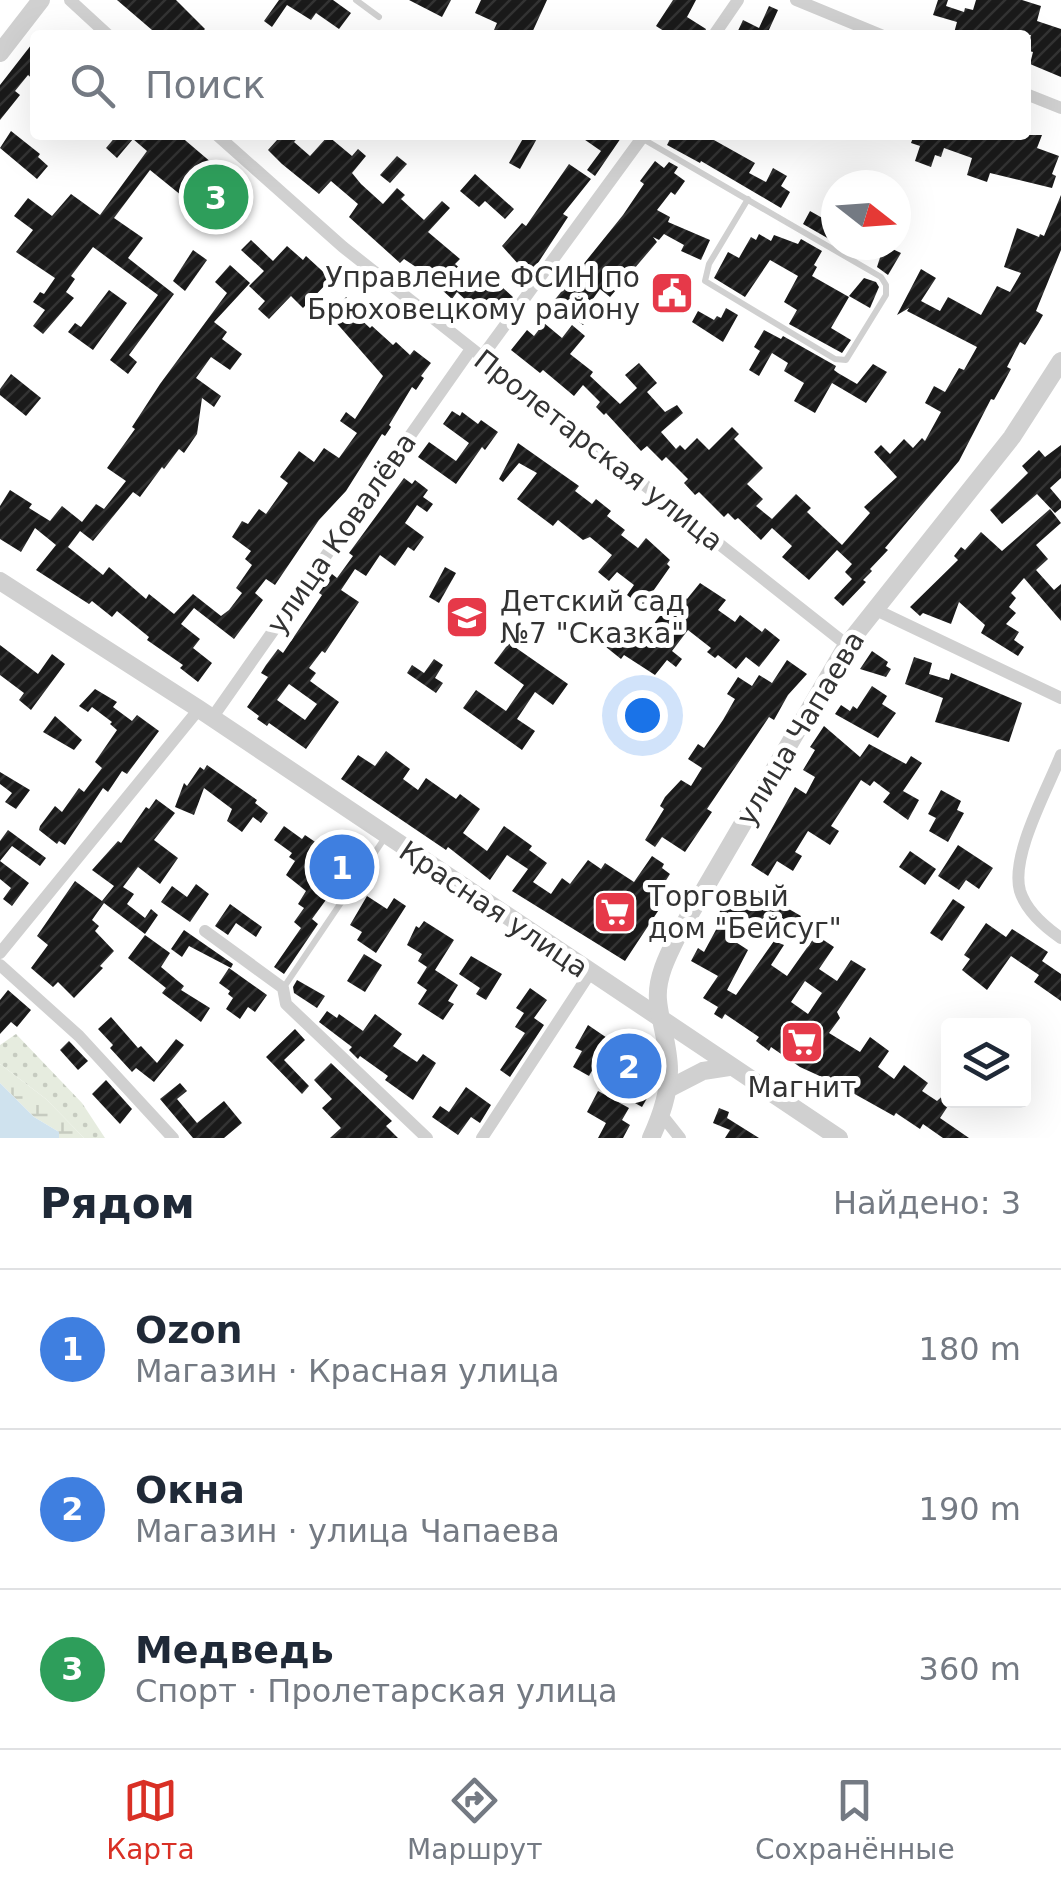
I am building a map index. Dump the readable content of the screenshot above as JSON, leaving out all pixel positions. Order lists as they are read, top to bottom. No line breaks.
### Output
{"streets":{"street":["Пролетарская улица","улица Ковалёва","улица Чапаева","Красная улица"]},"crossings":[["Пролетарская улица","улица Ковалёва"],["Пролетарская улица","улица Чапаева"],["улица Ковалёва","Красная улица"],["улица Чапаева","Красная улица"]],"places":{"public building":["Управление ФСИН по Брюховецкому району"],"school or university":["Детский сад №7 \"Сказка\""],"supermarket":["Торговый дом \"Бейсуг\"","Магнит"]},"north":"right","page":{"search":"Поиск","pins":["3","1","2"],"heading":["Рядом","Найдено: 3"],"list":[{"mark":"1","name":"Ozon","note":"Магазин · Красная улица","value":"180 m"},{"mark":"2","name":"Окна","note":"Магазин · улица Чапаева","value":"190 m"},{"mark":"3","name":"Медведь","note":"Спорт · Пролетарская улица","value":"360 m"}],"nav":["Карта","Маршрут","Сохранённые"]}}
